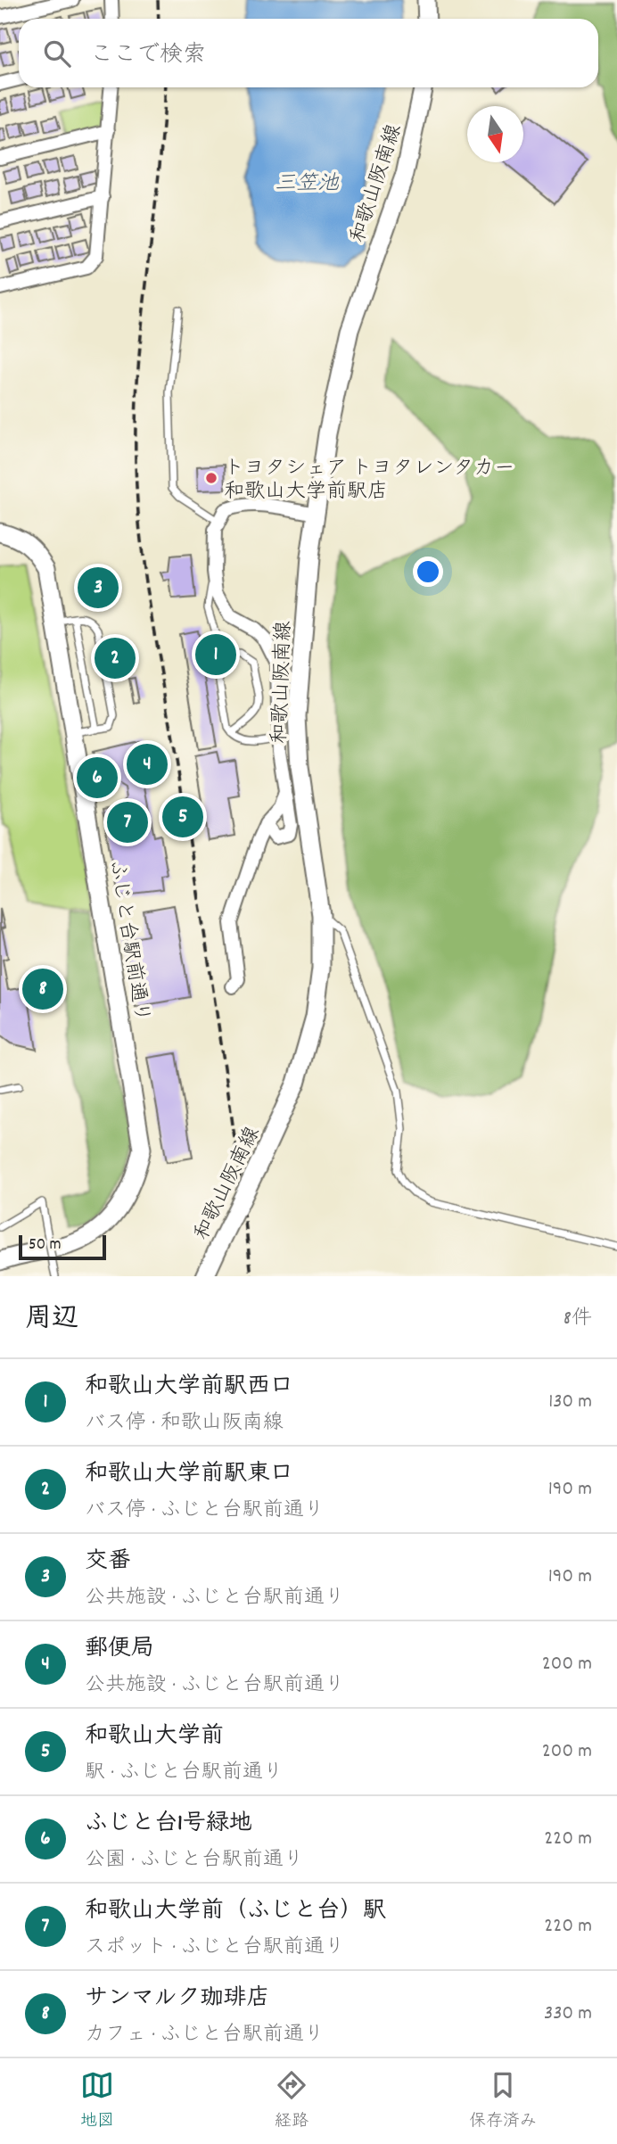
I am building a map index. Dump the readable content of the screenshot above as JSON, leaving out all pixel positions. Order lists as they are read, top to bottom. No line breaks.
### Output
{"streets":{"main road":["和歌山阪南線","ふじと台駅前通り"]},"water":["三笠池"],"places":["トヨタシェア トヨタレンタカー 和歌山大学前駅店"],"scale_bar":"50 m","north":"bottom","page":{"search":"ここで検索","pins":["3","1","2","4","6","5","7","8"],"scale":"50 m","heading":["周辺","8件"],"list":[{"mark":"1","name":"和歌山大学前駅西口","note":"バス停 · 和歌山阪南線","value":"130 m"},{"mark":"2","name":"和歌山大学前駅東口","note":"バス停 · ふじと台駅前通り","value":"190 m"},{"mark":"3","name":"交番","note":"公共施設 · ふじと台駅前通り","value":"190 m"},{"mark":"4","name":"郵便局","note":"公共施設 · ふじと台駅前通り","value":"200 m"},{"mark":"5","name":"和歌山大学前","note":"駅 · ふじと台駅前通り","value":"200 m"},{"mark":"6","name":"ふじと台1号緑地","note":"公園 · ふじと台駅前通り","value":"220 m"},{"mark":"7","name":"和歌山大学前（ふじと台）駅","note":"スポット · ふじと台駅前通り","value":"220 m"},{"mark":"8","name":"サンマルク珈琲店","note":"カフェ · ふじと台駅前通り","value":"330 m"}],"nav":["地図","経路","保存済み"]}}
